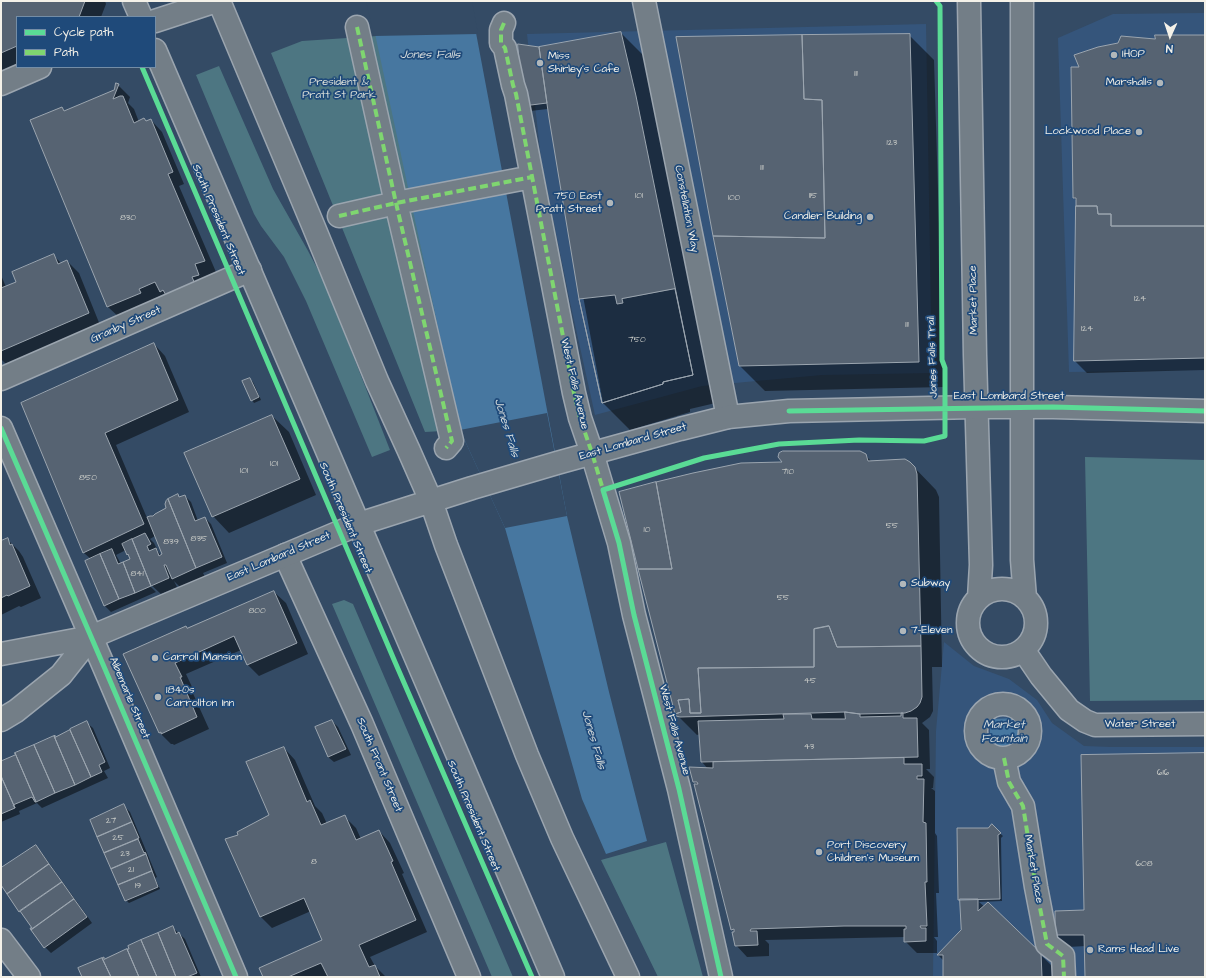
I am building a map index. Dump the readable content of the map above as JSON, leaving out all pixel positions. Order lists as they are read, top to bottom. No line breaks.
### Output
{"streets":{"street":["Constellation Way","South President Street","Market Place","Granby Street","West Falls Avenue","East Lombard Street","Albemarle Street","Water Street","South Front Street"],"cycle path":["Jones Falls Trail"]},"crossings":[["Constellation Way","East Lombard Street"],["South President Street","Granby Street"],["South President Street","East Lombard Street"],["Market Place","East Lombard Street"],["Market Place","Water Street"],["West Falls Avenue","East Lombard Street"],["East Lombard Street","Albemarle Street"],["East Lombard Street","South Front Street"]],"water":["Jones Falls","Market Fountain"],"parks":["President & Pratt St Park"],"places":["IHOP","Miss Shirley's Cafe","Marshalls","Lockwood Place","750 East Pratt Street","Candler Building","Subway","7-Eleven","Carroll Mansion","1840s Carrollton Inn","Port Discovery Children's Museum","Rams Head Live"],"house_numbers":["111","123","111","101","115","100","830","124","111","124","750","101","101","710","850","55","10","835","839","841","55","800","45","43","616","27","25","23","8","608","21","19"],"legend":["Cycle path","Path"],"north":"bottom"}
